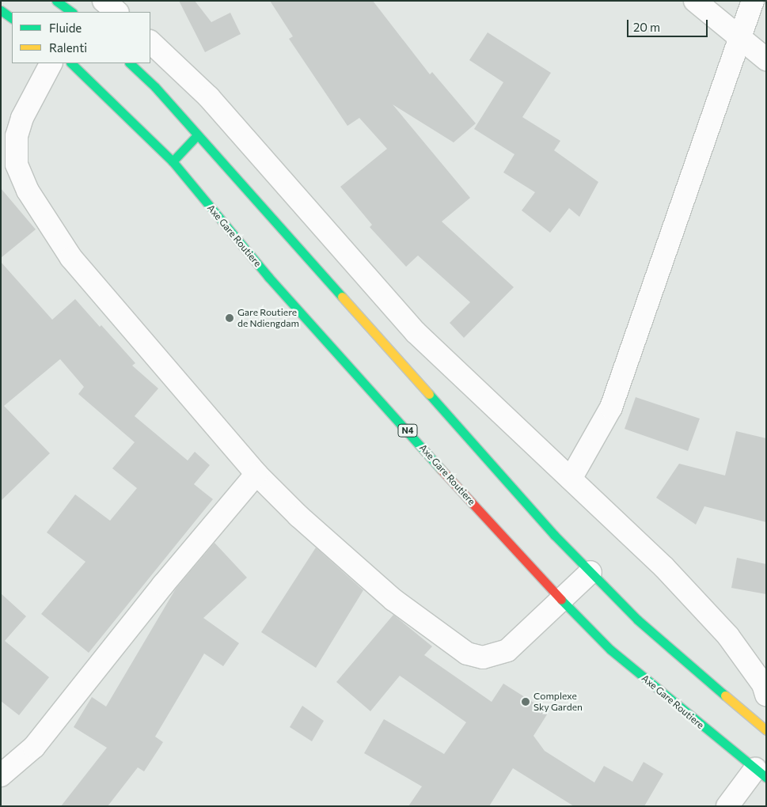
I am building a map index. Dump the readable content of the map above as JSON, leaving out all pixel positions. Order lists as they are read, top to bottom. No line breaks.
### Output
{"streets":{"highway":["Axe Gare Routiere","N4"]},"places":["Gare Routiere de Ndiengdam","Complexe Sky Garden"],"legend":["Fluide","Ralenti"],"scale_bar":"20 m"}
